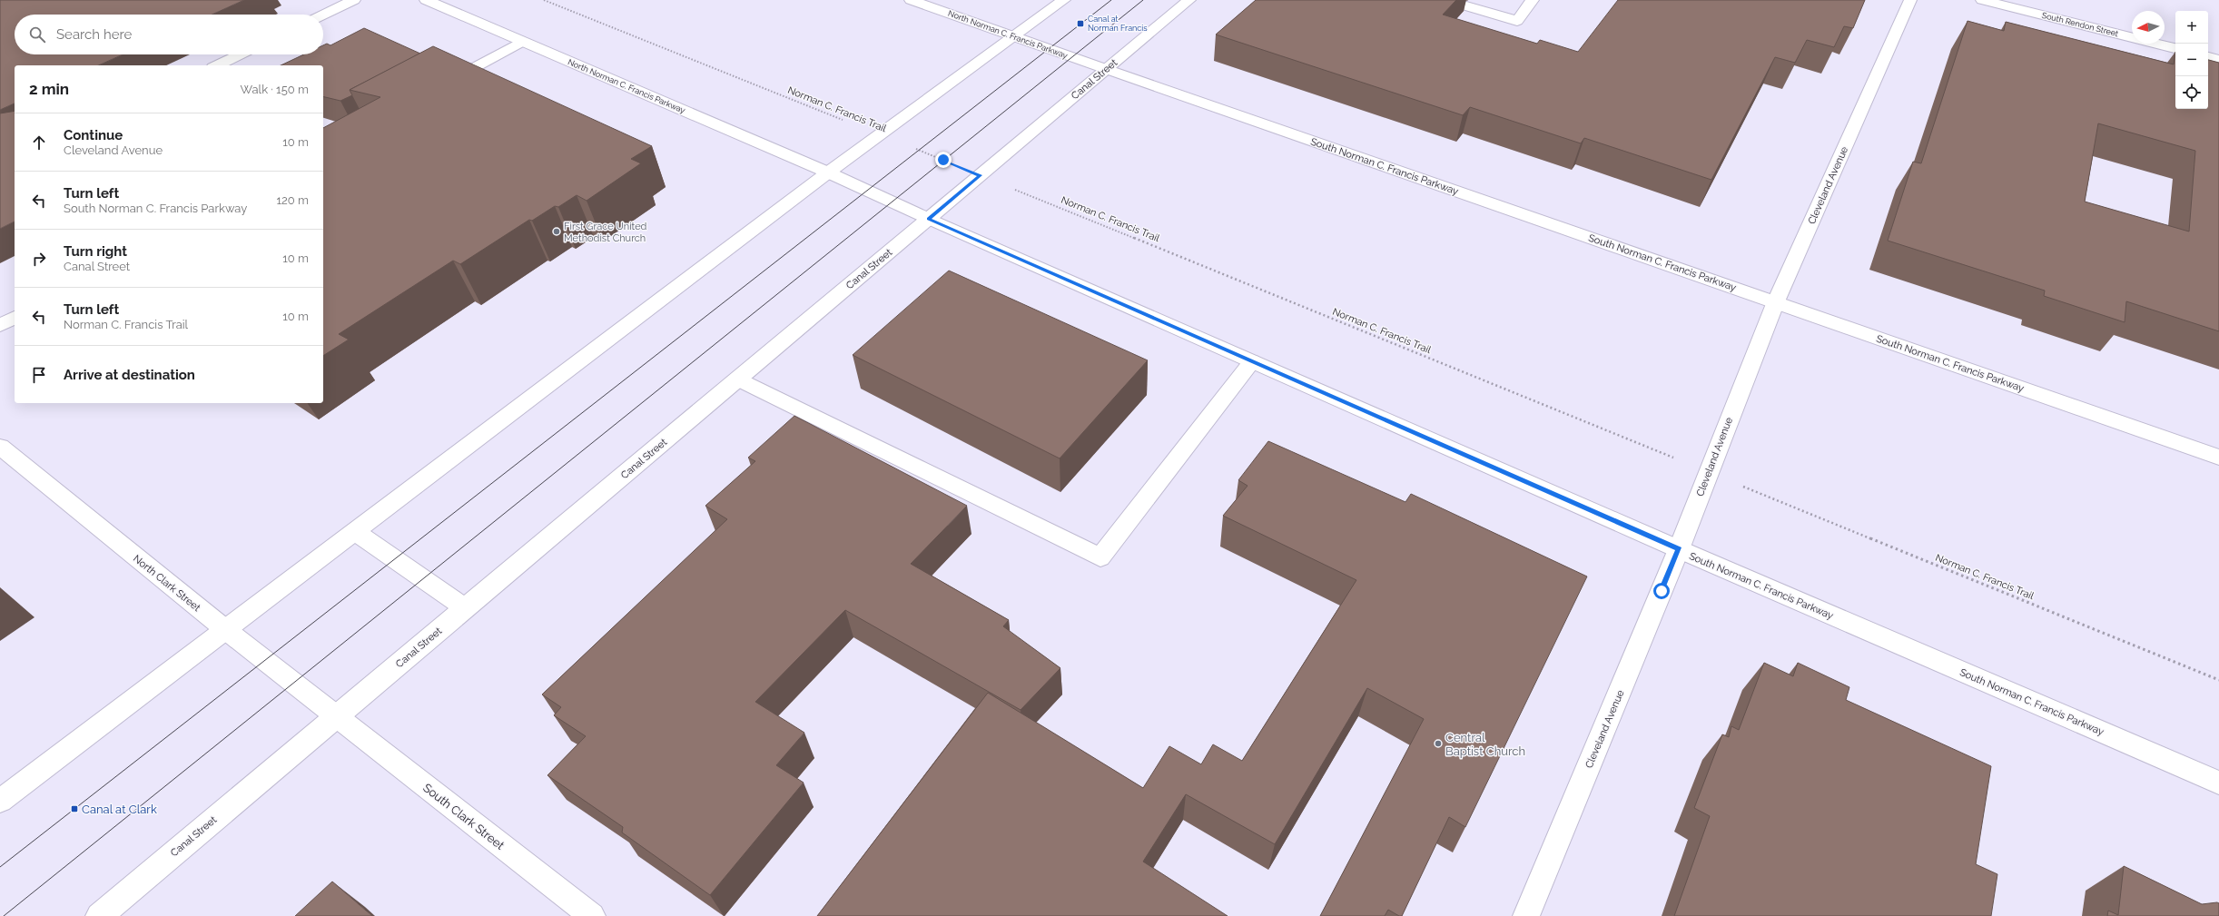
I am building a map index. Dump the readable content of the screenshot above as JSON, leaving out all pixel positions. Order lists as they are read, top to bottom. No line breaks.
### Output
{"streets":{"street":["South Rendon Street","North Norman C. Francis Parkway","Canal Street","South Norman C. Francis Parkway","Cleveland Avenue","North Clark Street","South Clark Street"],"path":["Norman C. Francis Trail"]},"crossings":[["North Norman C. Francis Parkway","Canal Street"],["North Norman C. Francis Parkway","South Norman C. Francis Parkway"],["Canal Street","Norman C. Francis Trail"],["Canal Street","South Norman C. Francis Parkway"],["Canal Street","North Clark Street"],["Canal Street","South Clark Street"],["South Norman C. Francis Parkway","Cleveland Avenue"],["North Clark Street","South Clark Street"]],"places":{"transit":["Canal at Norman Francis","Canal at Clark"],"other":["First Grace United Methodist Church","Central Baptist Church"]},"north":"left","page":{"map_buttons":["+","−"],"search":"Search here","heading":["2 min","Walk · 150 m"],"list":[["Continue","Cleveland Avenue","10 m"],["Turn left","South Norman C. Francis Parkway","120 m"],["Turn right","Canal Street","10 m"],["Turn left","Norman C. Francis Trail","10 m"],"Arrive at destination"]}}
